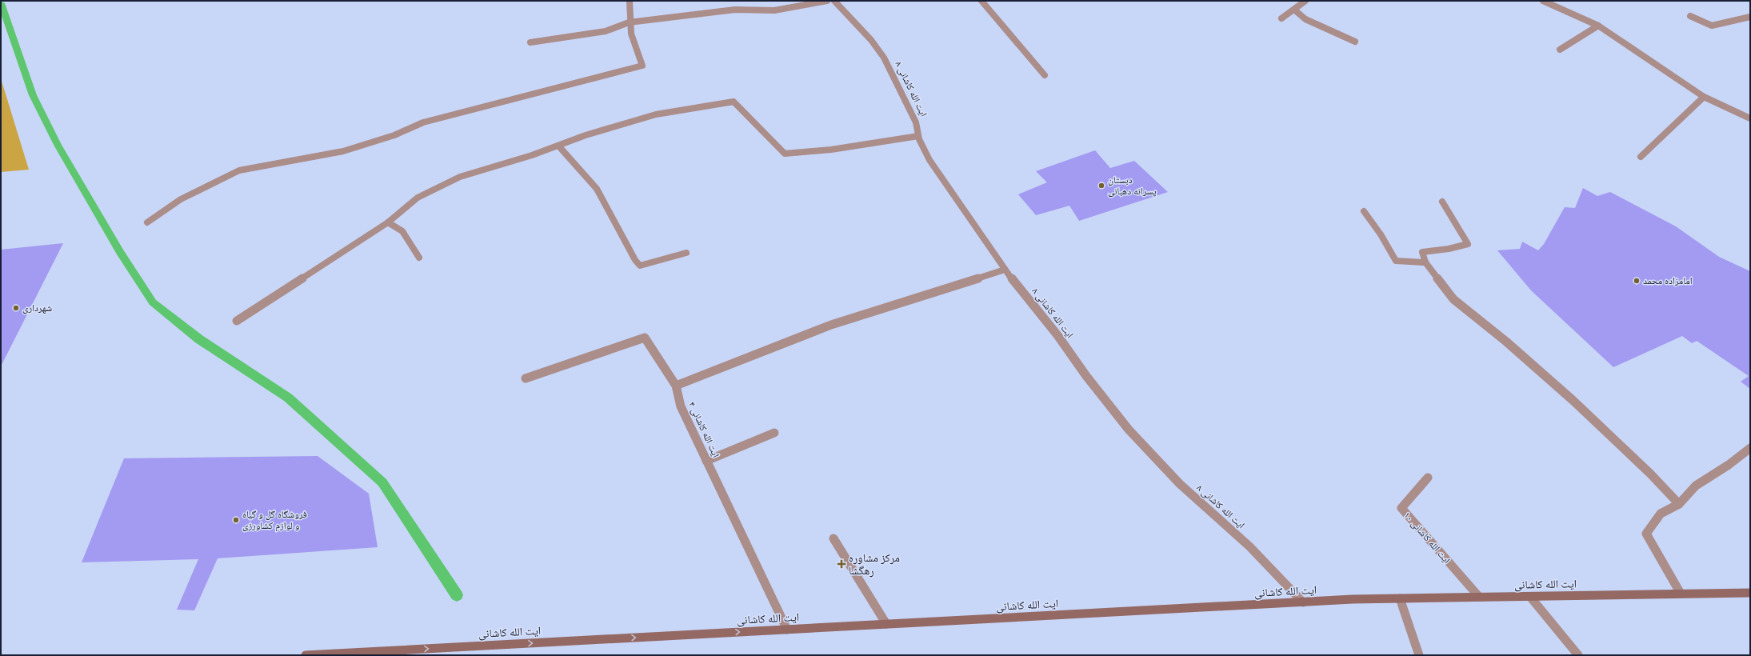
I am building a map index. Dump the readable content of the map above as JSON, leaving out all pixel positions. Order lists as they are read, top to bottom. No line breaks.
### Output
{"streets":{"main road":["ایت الله کاشانی"],"street":["ایت الله کاشانی ۸","ایت الله کاشانی ۴","ایت الله کاشانی ۱۰"]},"crossings":[["ایت الله کاشانی ۸","ایت الله کاشانی"],["ایت الله کاشانی ۴","ایت الله کاشانی"],["ایت الله کاشانی ۱۰","ایت الله کاشانی"]],"places":{"other":["دبستان پسرانه دهبانی","امامزاده محمد","شهرداری","فروشگاه گل و گیاه و لوازم کشاورزی"],"health":["مرکز مشاوره رهگشا"]}}
